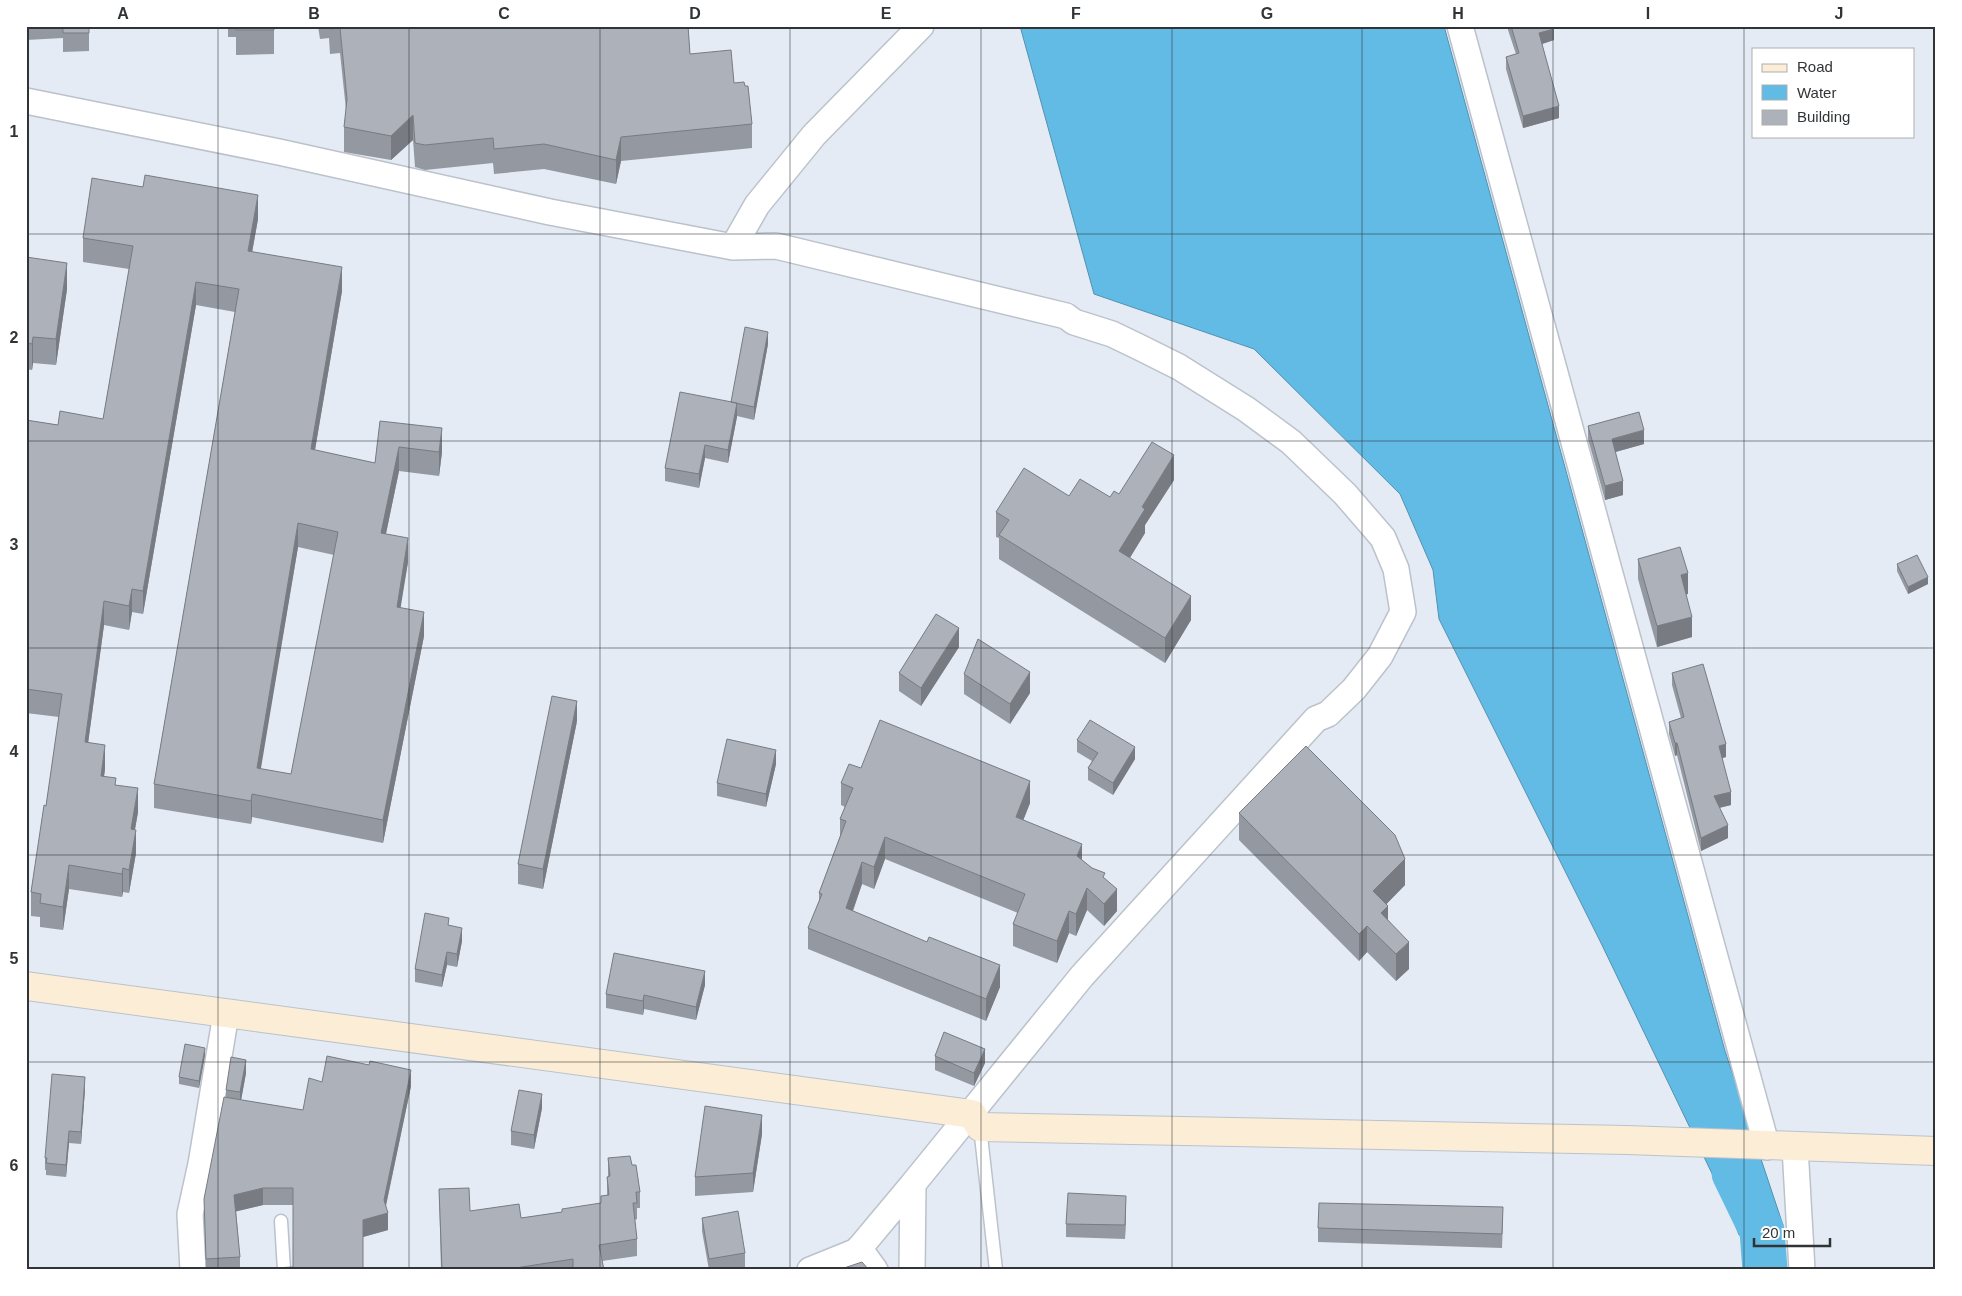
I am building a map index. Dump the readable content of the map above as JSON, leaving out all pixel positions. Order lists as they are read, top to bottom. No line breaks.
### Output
{"legend":["Road","Water","Building"],"scale_bar":"20 m","grid":{"columns":["A","B","C","D","E","F","G","H","I","J"],"rows":["1","2","3","4","5","6"]}}
